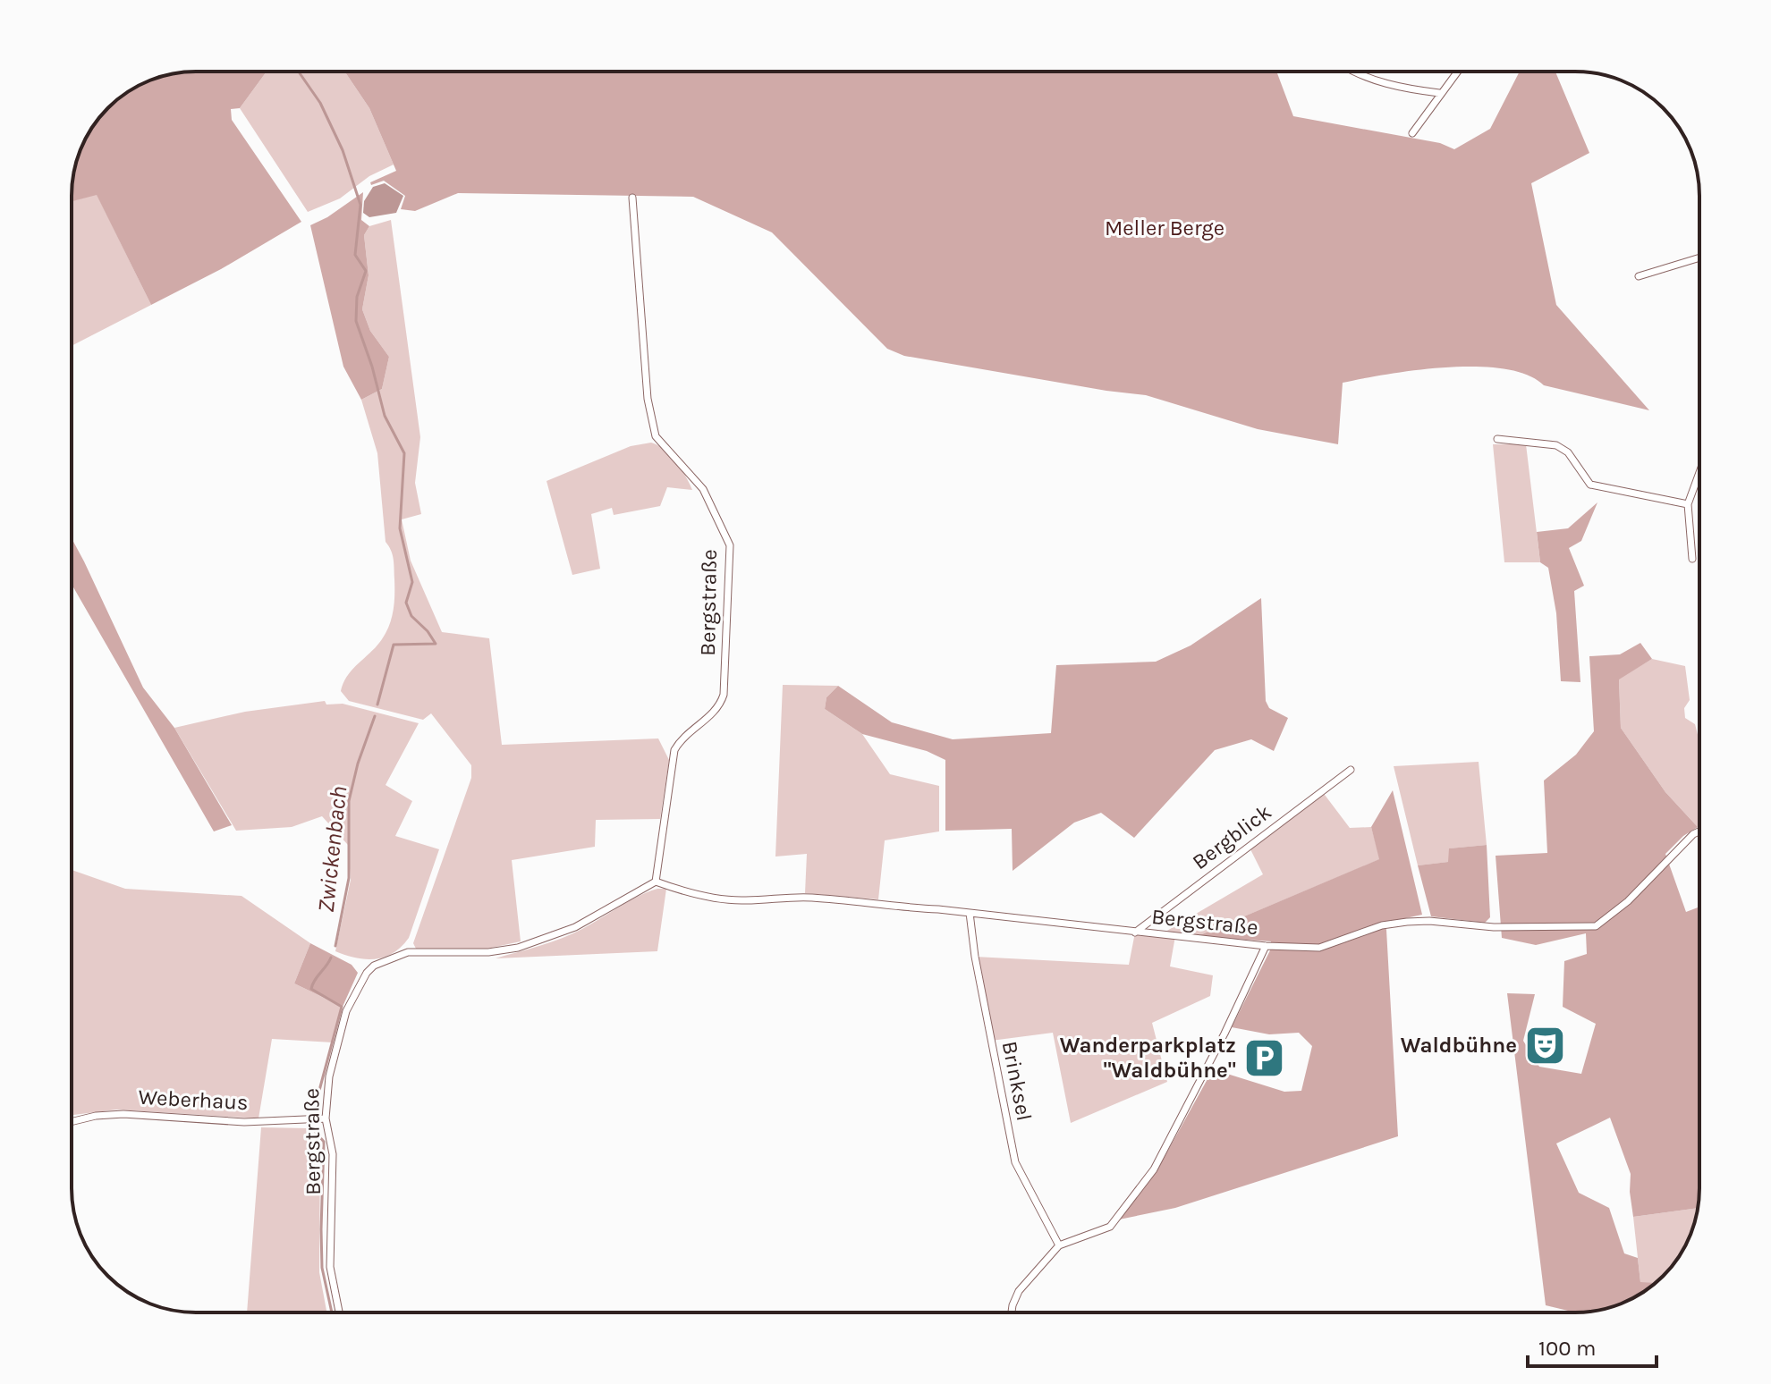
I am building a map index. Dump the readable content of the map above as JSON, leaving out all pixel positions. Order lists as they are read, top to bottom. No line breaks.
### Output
{"streets":{"street":["Bergstraße","Bergblick","Brinksel","Weberhaus"]},"crossings":[["Bergstraße","Bergblick"],["Bergstraße","Brinksel"],["Bergstraße","Weberhaus"]],"water":["Zwickenbach"],"parks":["Meller Berge"],"places":{"theatre":["Waldbühne"],"parking":["Wanderparkplatz \"Waldbühne\""]},"scale_bar":"100 m"}
